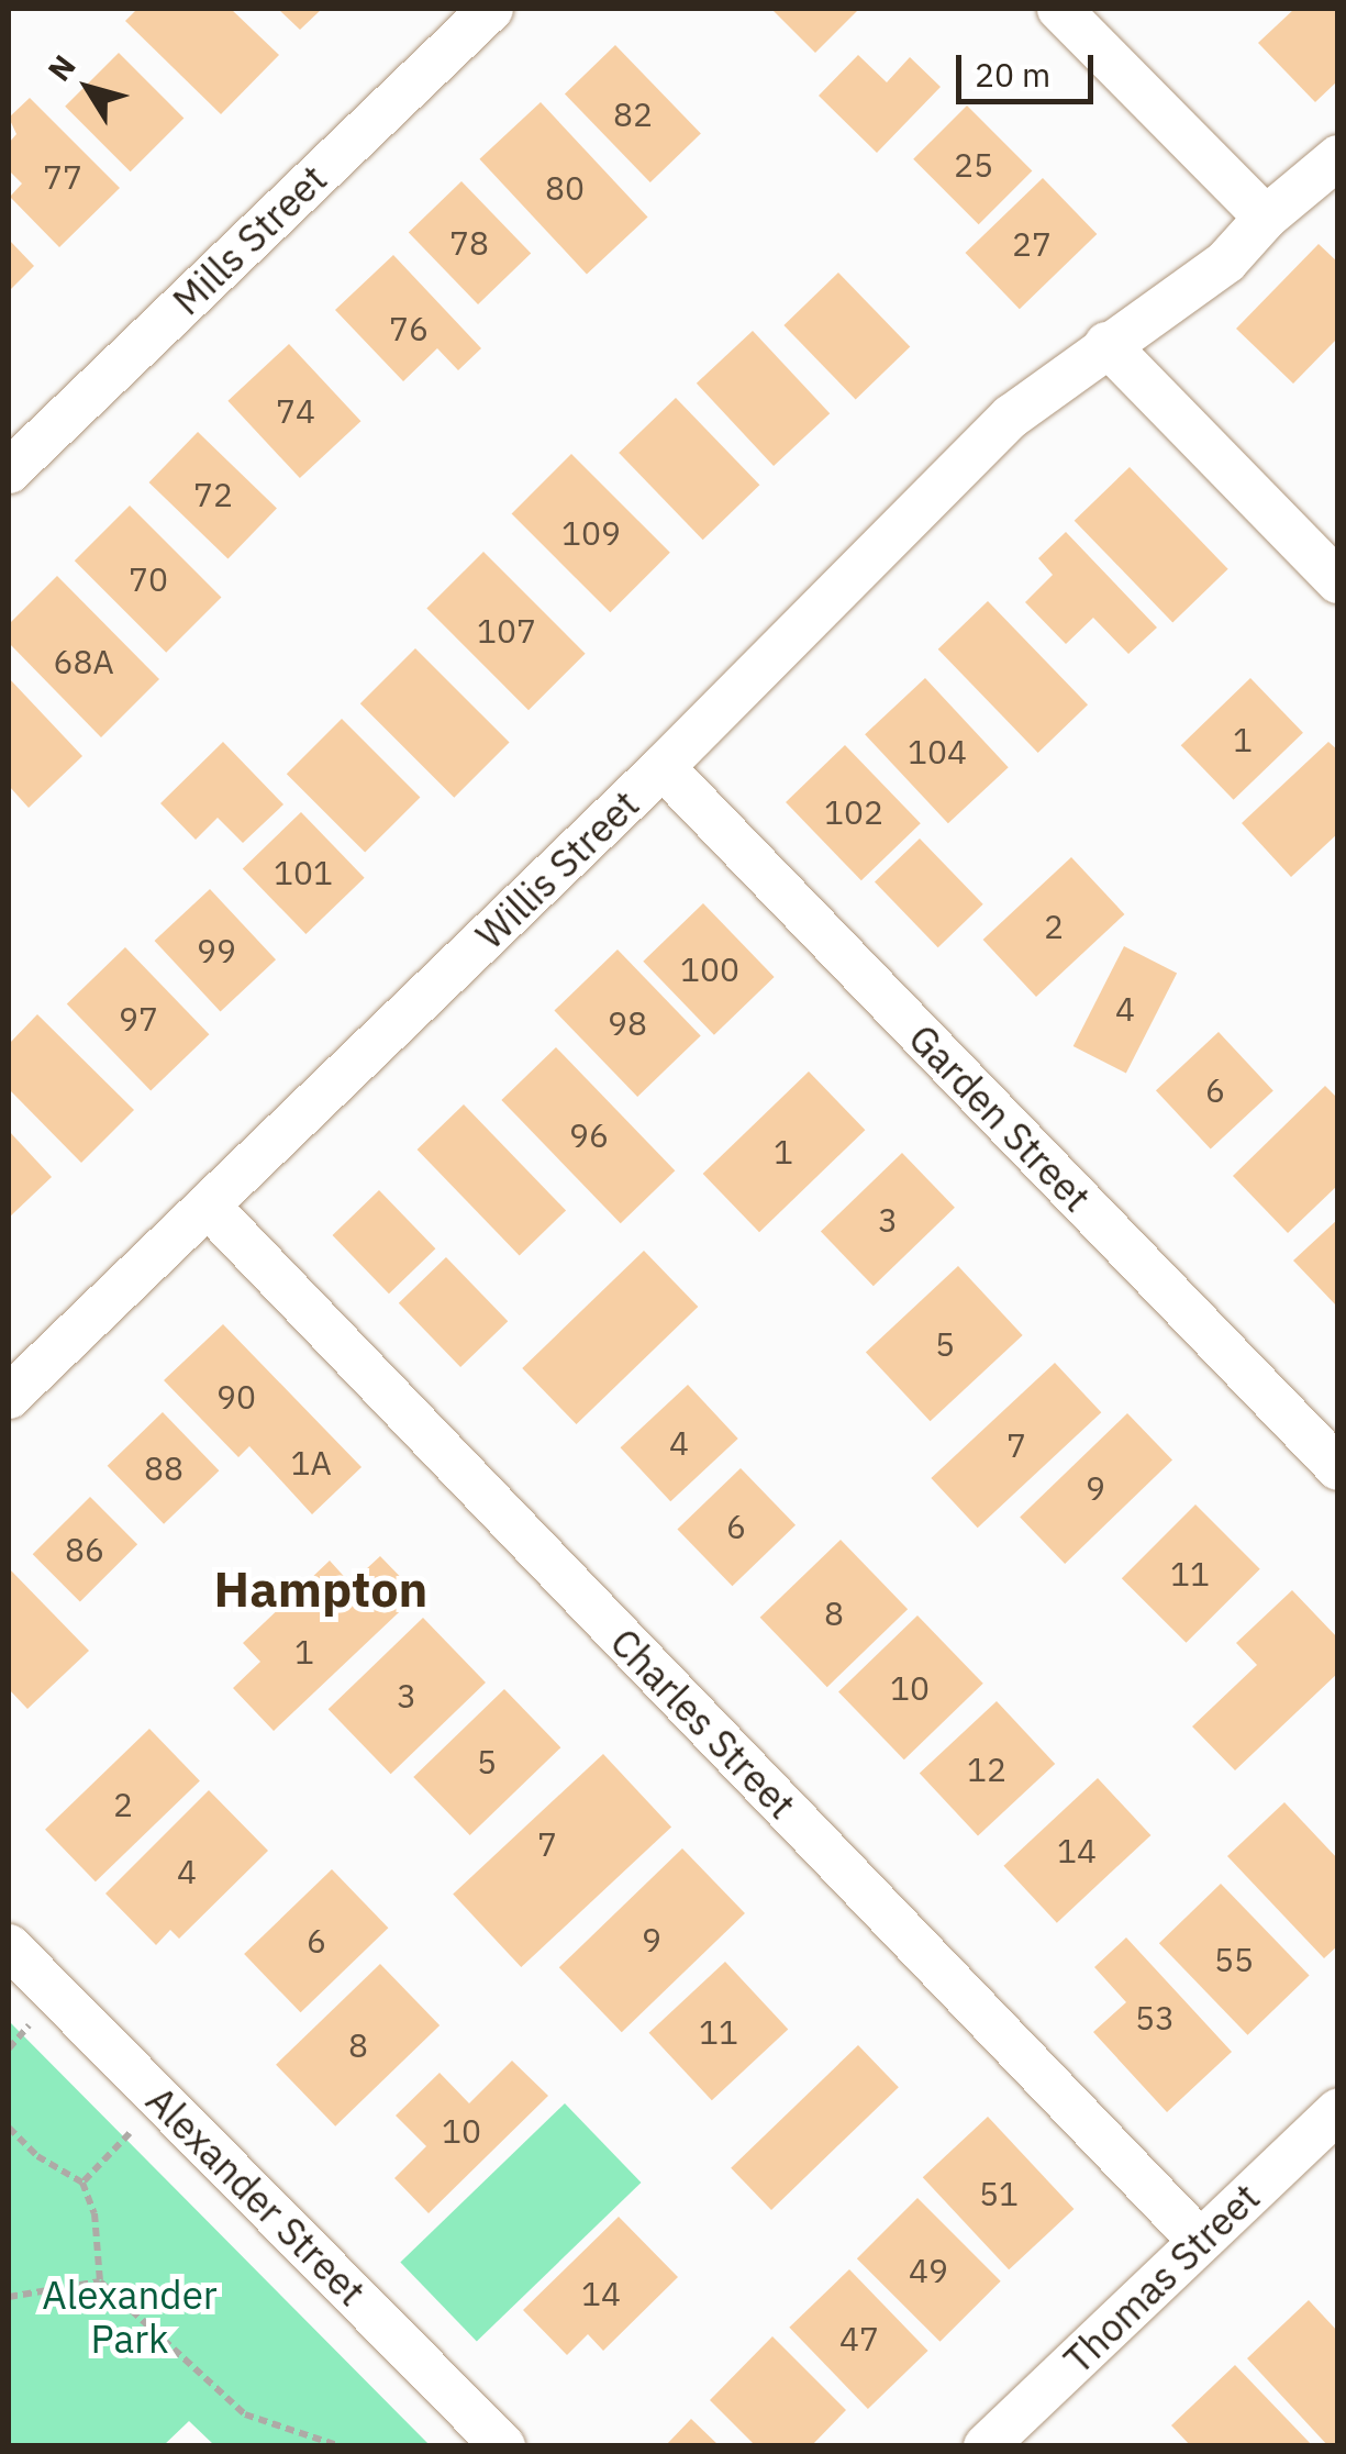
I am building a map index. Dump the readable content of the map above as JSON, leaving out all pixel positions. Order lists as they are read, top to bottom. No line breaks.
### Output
{"streets":{"street":["Mills Street","Willis Street","Garden Street","Charles Street","Alexander Street","Thomas Street"]},"crossings":[["Willis Street","Garden Street"],["Willis Street","Charles Street"],["Charles Street","Thomas Street"]],"districts":["Hampton"],"parks":["Alexander Park"],"house_numbers":["82","25","77","80","78","27","76","74","72","109","70","107","68A","1","104","102","101","2","99","100","4","97","98","6","96","1","3","5","90","4","7","1A","88","9","6","86","11","8","1","10","3","5","12","2","7","14","4","9","6","55","53","11","8","10","51","49","14","47"],"scale_bar":"20 m","north":"top left"}
